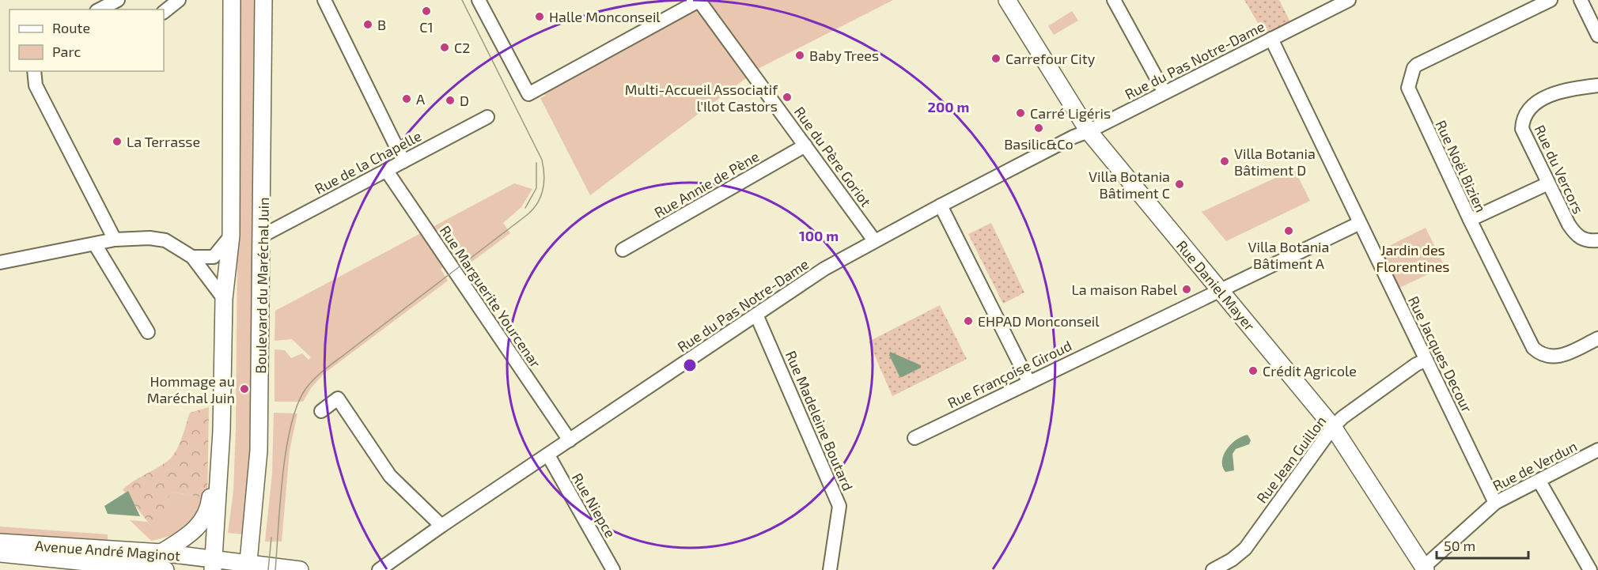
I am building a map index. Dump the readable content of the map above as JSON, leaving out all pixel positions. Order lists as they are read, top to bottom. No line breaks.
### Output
{"streets":{"main road":["Boulevard du Maréchal Juin","Rue Daniel Mayer","Avenue André Maginot"],"street":["Rue du Pas Notre-Dame","Rue du Père Goriot","Rue de la Chapelle","Rue Noël Bizien","Rue du Vercors","Rue Annie de Pène","Rue Marguerite Yourcenar","Rue Jacques Decour","Rue Françoise Giroud","Rue Madeleine Boutard","Rue Jean Guillon","Rue de Verdun","Rue Niepce"]},"crossings":[["Rue du Pas Notre-Dame","Rue du Père Goriot"],["Rue du Pas Notre-Dame","Rue Daniel Mayer"],["Rue du Pas Notre-Dame","Rue Marguerite Yourcenar"],["Rue du Pas Notre-Dame","Rue Jacques Decour"],["Rue du Pas Notre-Dame","Rue Madeleine Boutard"],["Rue du Pas Notre-Dame","Rue Niepce"],["Rue du Père Goriot","Rue Annie de Pène"],["Rue de la Chapelle","Boulevard du Maréchal Juin"],["Rue de la Chapelle","Rue Marguerite Yourcenar"],["Boulevard du Maréchal Juin","Avenue André Maginot"],["Rue Daniel Mayer","Rue Françoise Giroud"],["Rue Daniel Mayer","Rue Jean Guillon"],["Rue Daniel Mayer","Rue de Verdun"],["Rue Jacques Decour","Rue Françoise Giroud"],["Rue Jacques Decour","Rue Jean Guillon"],["Rue Jacques Decour","Rue de Verdun"]],"parks":["Jardin des Florentines"],"places":["C1","Halle Monconseil","B","C2","Baby Trees","Carrefour City","Multi-Accueil Associatif l'Ilot Castors","A","D","Carré Ligéris","Basilic&Co","La Terrasse","Villa Botania Bâtiment D","Villa Botania Bâtiment C","Villa Botania Bâtiment A","La maison Rabel","EHPAD Monconseil","Crédit Agricole","Hommage au Maréchal Juin"],"legend":["Route","Parc"],"scale_bar":"50 m","rings":["200 m","100 m"]}
